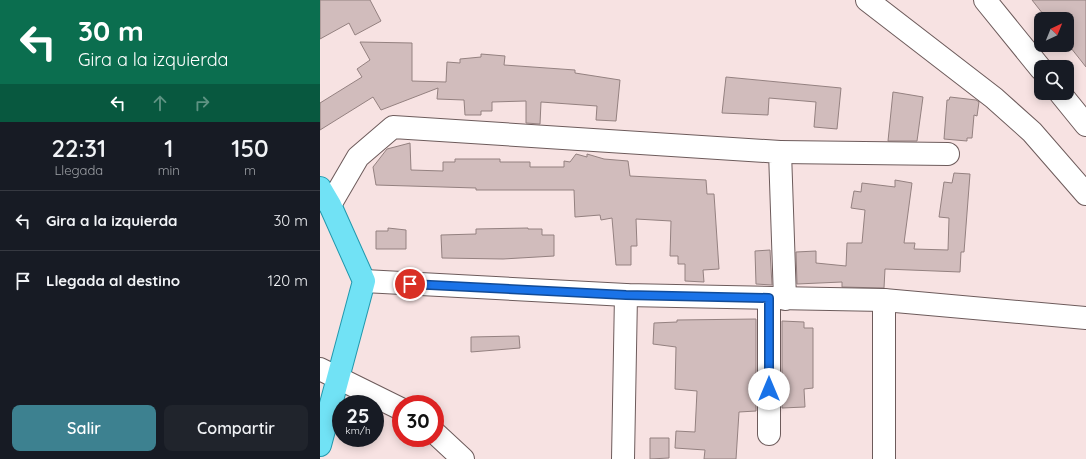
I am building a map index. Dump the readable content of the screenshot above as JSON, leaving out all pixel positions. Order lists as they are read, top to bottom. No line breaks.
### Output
{"north":"top right","page":{"turn":["30 m","Gira a la izquierda"],"eta":["22:31","Llegada","1","min","150","m"],"list":[{"name":"Gira a la izquierda","value":"30 m"},{"name":"Llegada al destino","value":"120 m"}],"speed":"25 km/h","limit":"30","buttons":["Salir","Compartir"]}}
